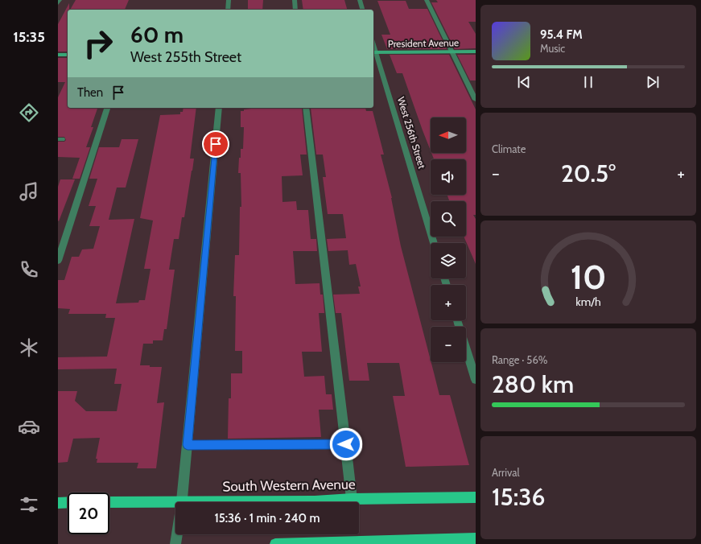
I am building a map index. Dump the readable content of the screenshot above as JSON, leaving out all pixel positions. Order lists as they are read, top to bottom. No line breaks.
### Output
{"streets":{"main road":["South Western Avenue"],"street":["President Avenue","West 256th Street"]},"crossings":[["President Avenue","West 256th Street"]],"north":"left","page":{"tabs":"15:35","turn":["60 m","West 255th Street"],"song":["95.4 FM","Music"],"then":"Then","tile":["Climate",["Range · 56%","280 km"],["Arrival","15:36"]],"map_buttons":["+","−"],"heat":["−","20.5°","+"],"limit":"20","trip":"15:36 · 1 min · 240 m","gauge":["10","km/h"]}}
